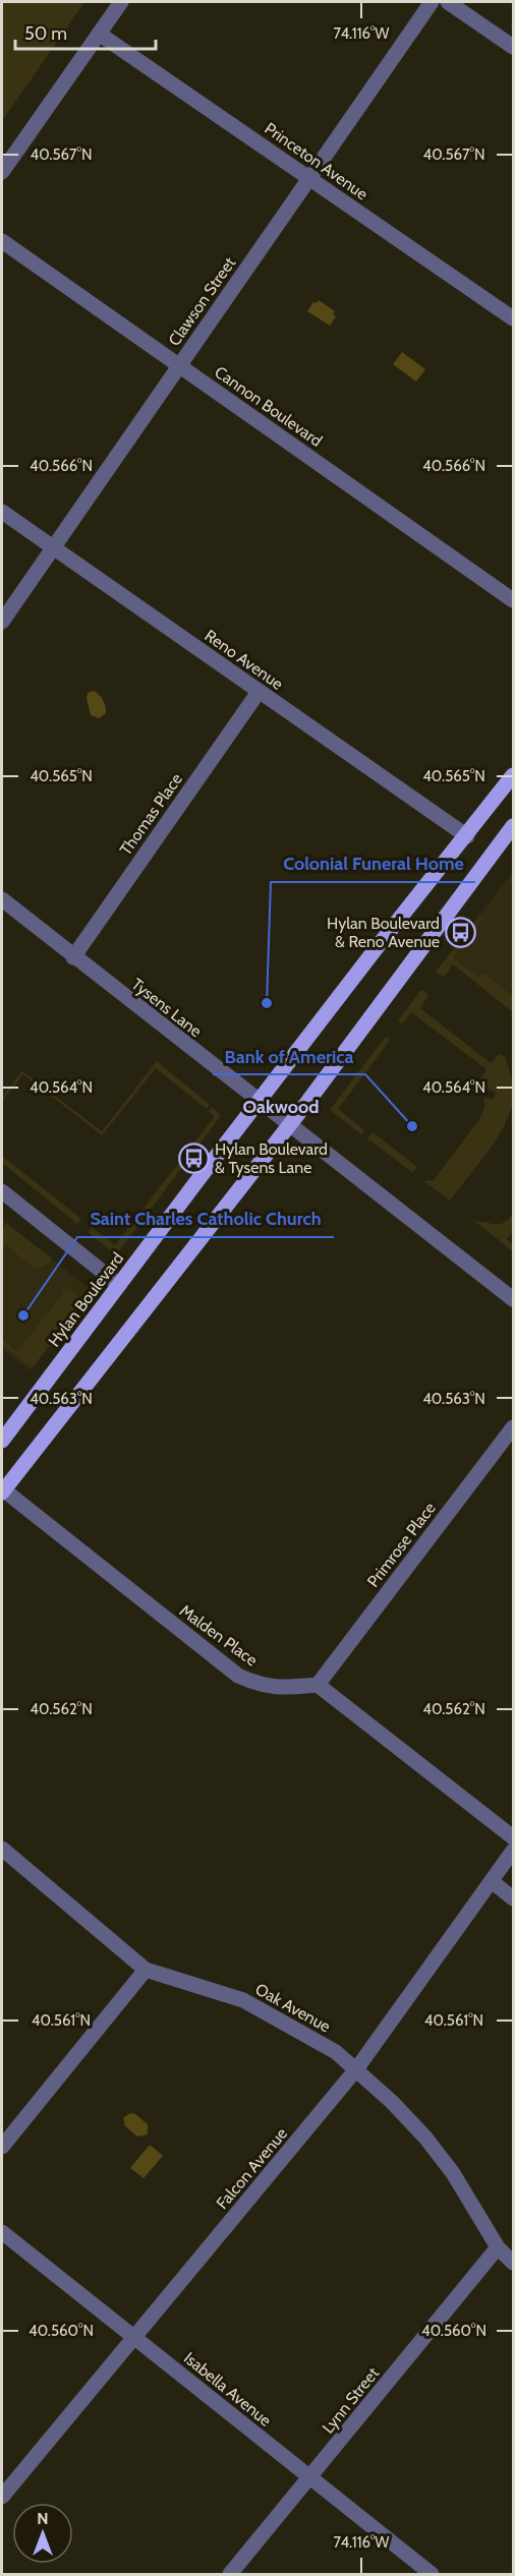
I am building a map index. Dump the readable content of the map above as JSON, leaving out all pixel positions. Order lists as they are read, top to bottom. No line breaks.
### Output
{"streets":{"main road":["Hylan Boulevard"],"street":["Princeton Avenue","Clawson Street","Cannon Boulevard","Reno Avenue","Thomas Place","Tysens Lane","Primrose Place","Malden Place","Oak Avenue","Falcon Avenue","Isabella Avenue","Lynn Street"]},"crossings":[["Princeton Avenue","Clawson Street"],["Clawson Street","Cannon Boulevard"],["Clawson Street","Reno Avenue"],["Reno Avenue","Thomas Place"],["Reno Avenue","Hylan Boulevard"],["Thomas Place","Tysens Lane"],["Tysens Lane","Hylan Boulevard"],["Primrose Place","Malden Place"],["Oak Avenue","Falcon Avenue"],["Oak Avenue","Lynn Street"],["Falcon Avenue","Isabella Avenue"],["Isabella Avenue","Lynn Street"]],"districts":["Oakwood"],"places":{"bus stop":["Hylan Boulevard & Reno Avenue","Hylan Boulevard & Tysens Lane"],"other":["Colonial Funeral Home","Bank of America","Saint Charles Catholic Church"]},"scale_bar":"50 m","north":"top","coordinates":["74.116°W","40.567°N","40.566°N","40.565°N","40.564°N","40.563°N","40.562°N","40.561°N","40.560°N"]}
